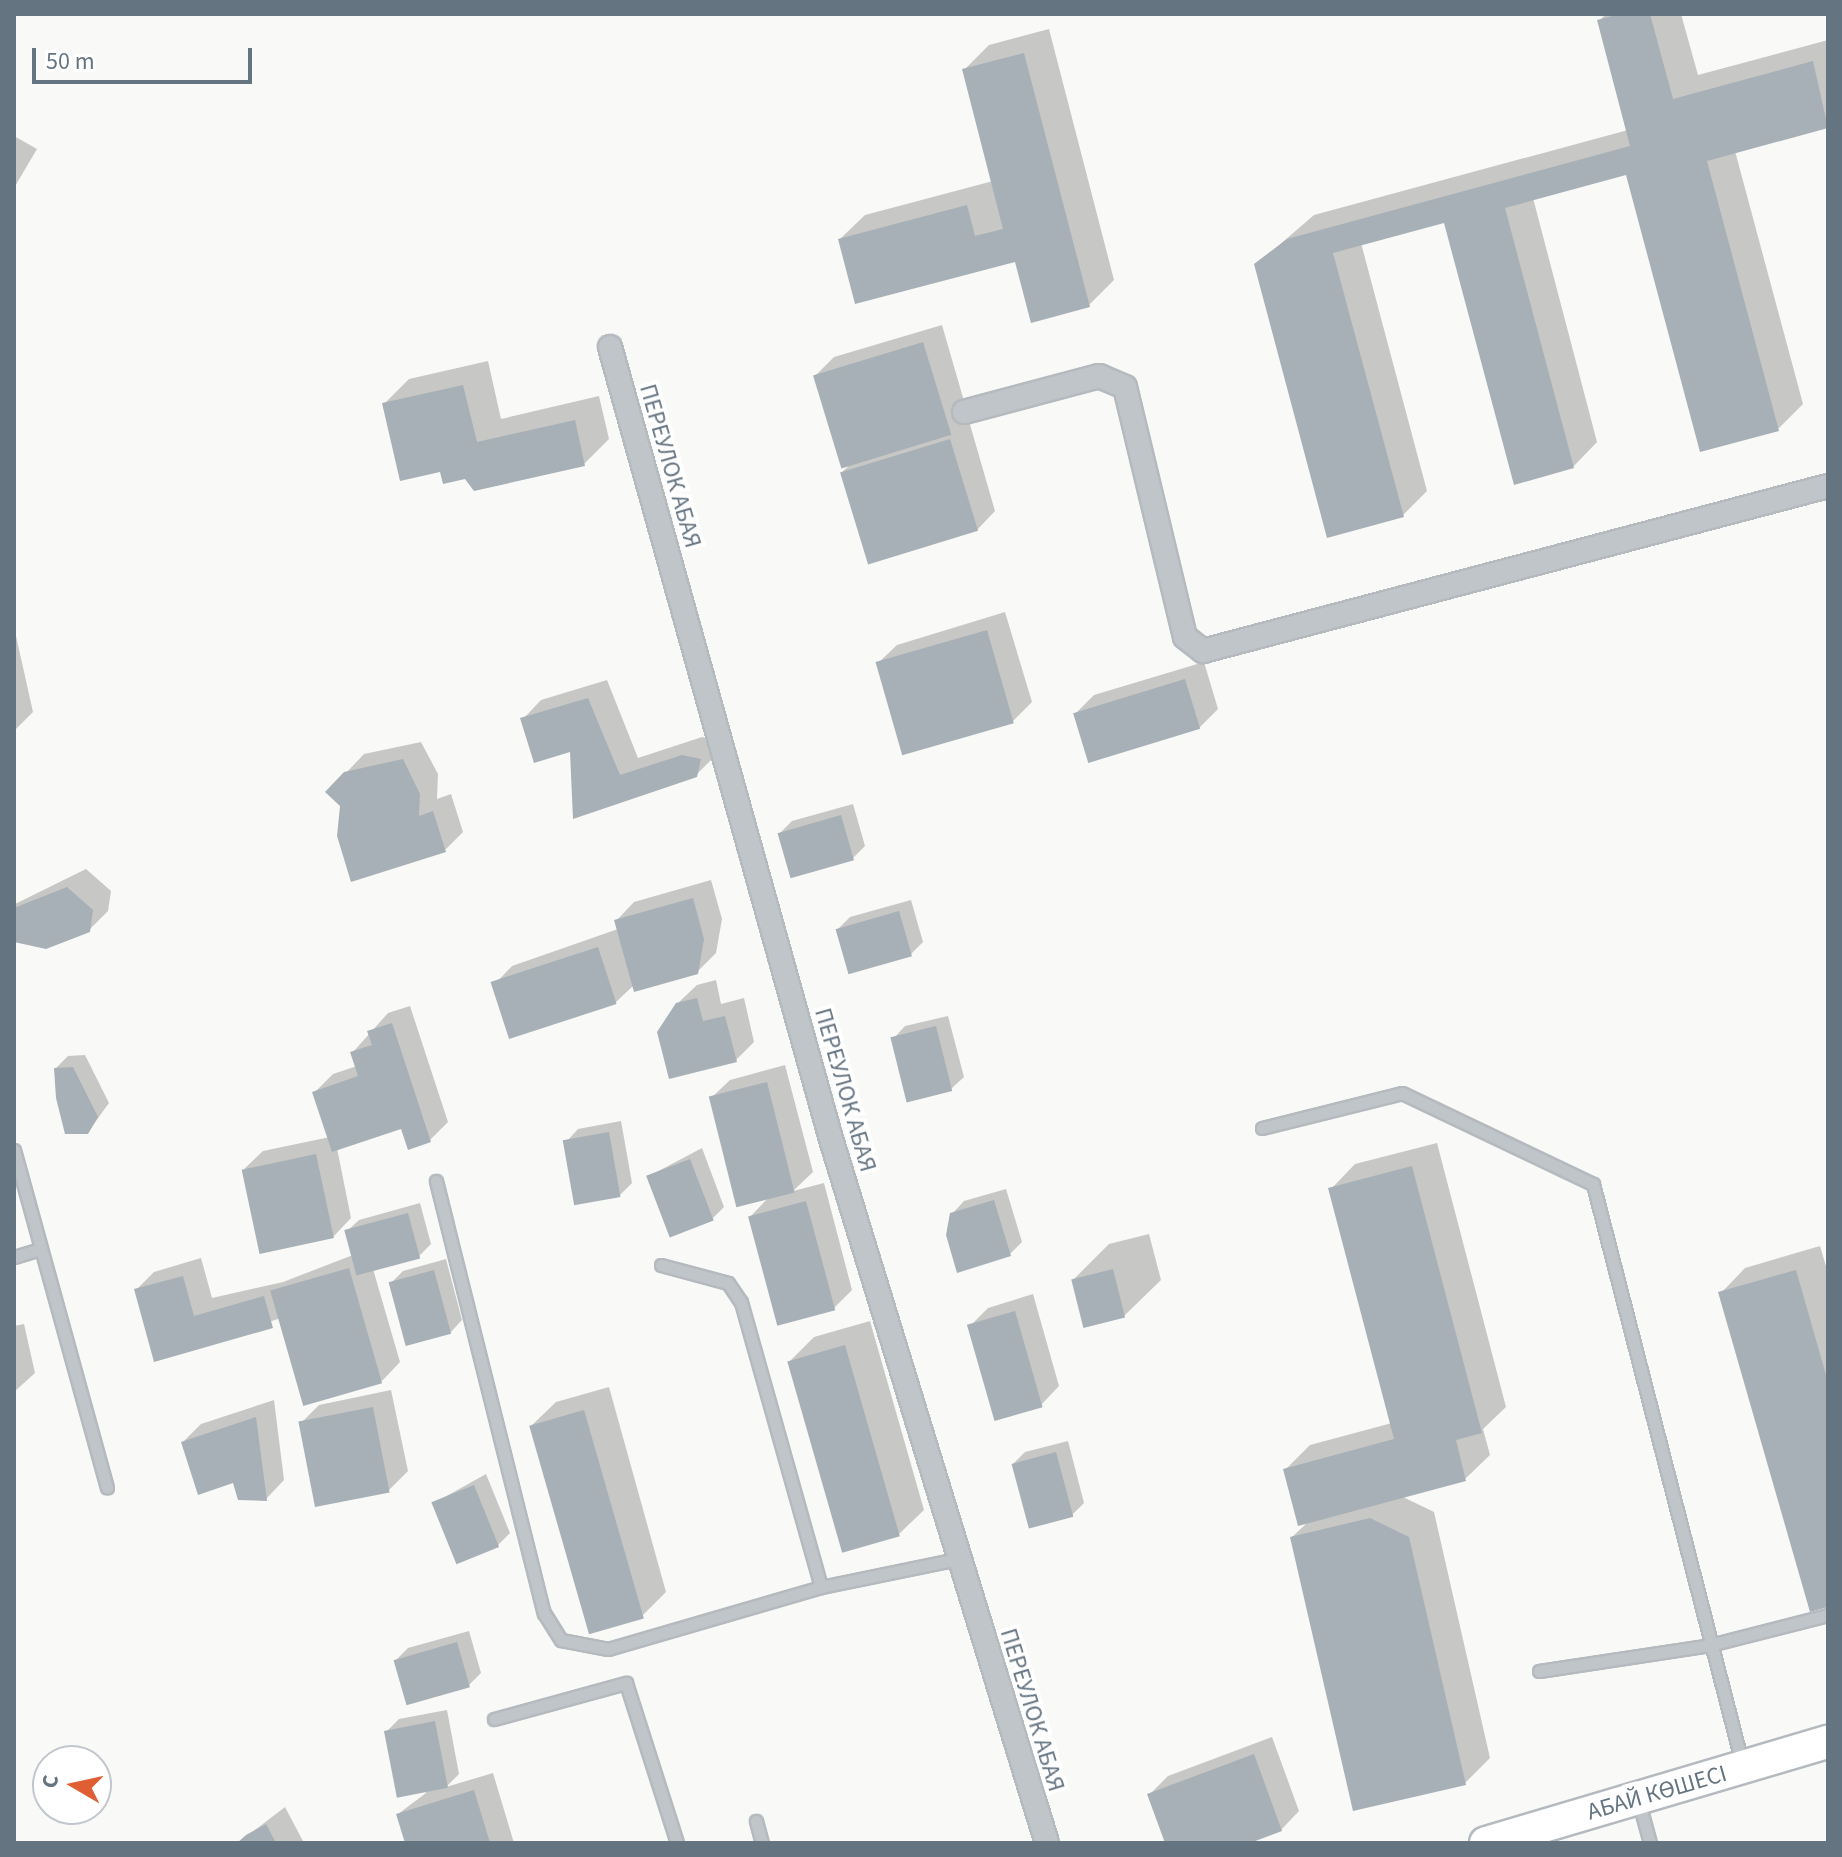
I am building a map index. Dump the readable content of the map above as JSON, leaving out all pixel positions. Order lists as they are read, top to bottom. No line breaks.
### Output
{"streets":{"main road":["АБАЙ КӨШЕСІ"],"street":["ПЕРЕУЛОК АБАЯ"]},"scale_bar":"50 m","north":"left"}
